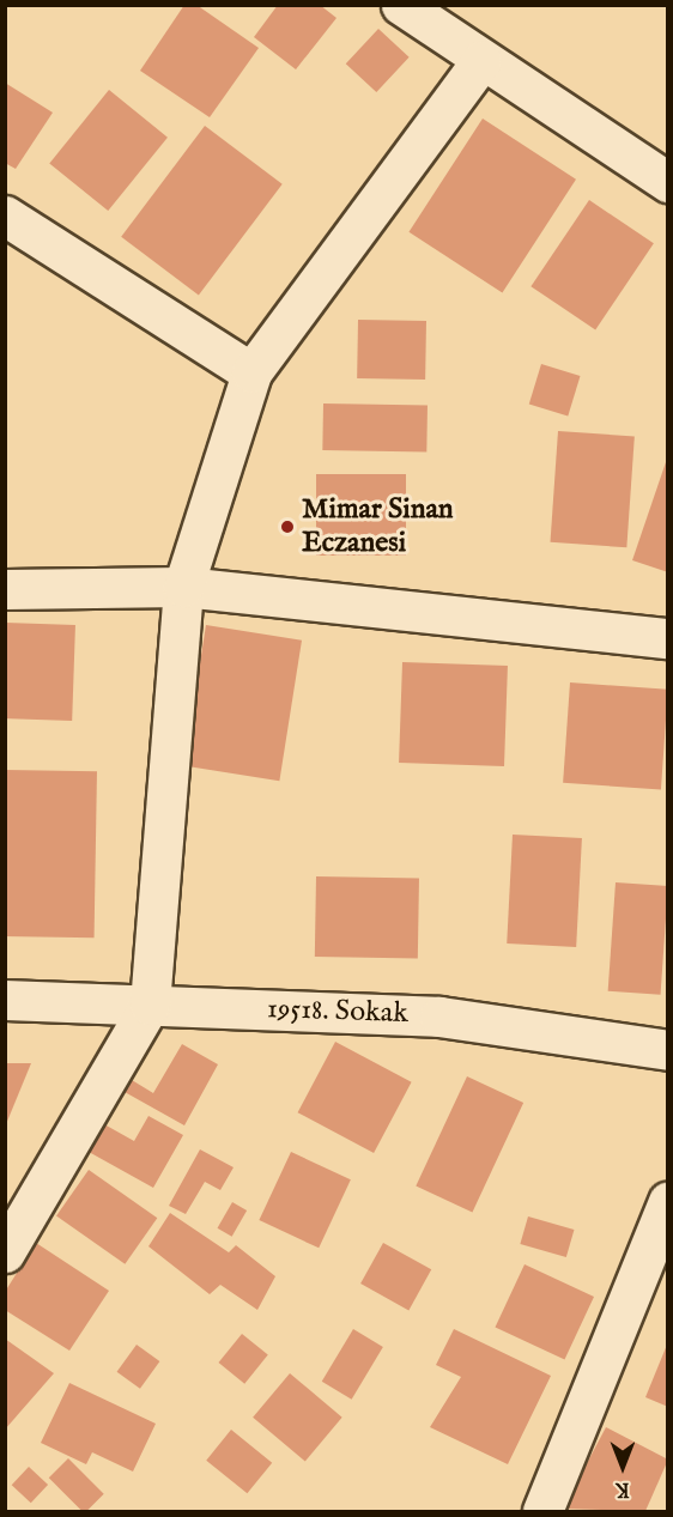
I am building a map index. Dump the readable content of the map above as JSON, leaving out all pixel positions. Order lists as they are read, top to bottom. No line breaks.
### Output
{"streets":{"street":["19518. Sokak"]},"places":["Mimar Sinan Eczanesi"],"north":"bottom"}
